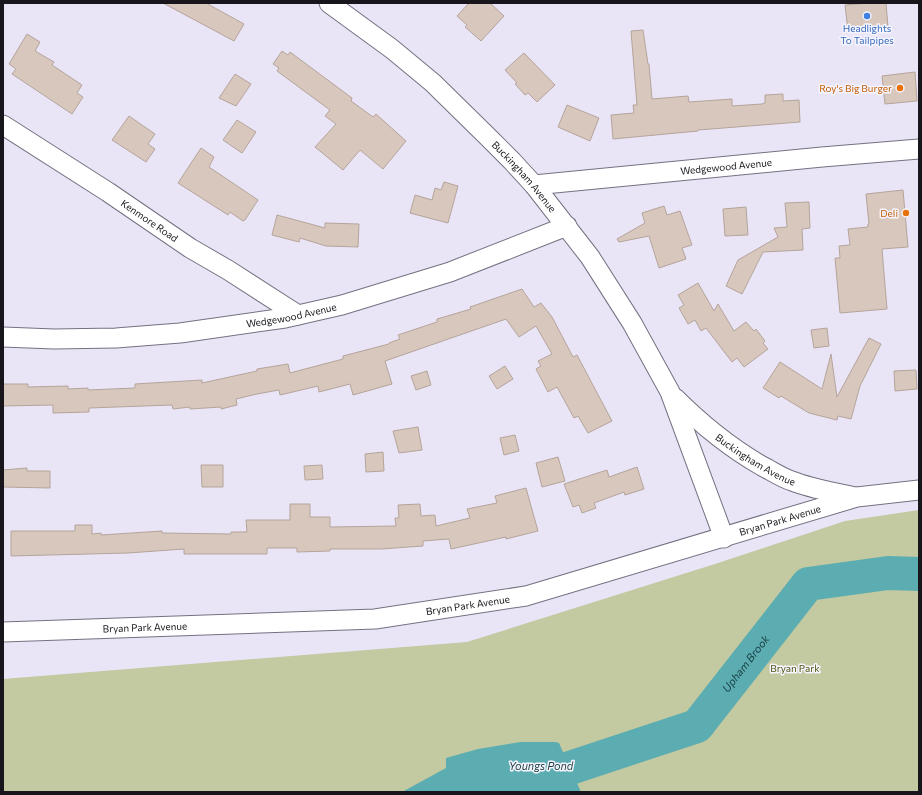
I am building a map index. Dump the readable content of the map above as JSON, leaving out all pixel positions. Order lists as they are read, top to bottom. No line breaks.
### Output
{"streets":{"street":["Wedgewood Avenue","Buckingham Avenue","Kenmore Road","Bryan Park Avenue"]},"crossings":[["Wedgewood Avenue","Buckingham Avenue"],["Wedgewood Avenue","Kenmore Road"],["Buckingham Avenue","Bryan Park Avenue"]],"water":["Upham Brook","Youngs Pond"],"parks":["Bryan Park"],"places":["Headlights To Tailpipes","Roy's Big Burger","Deli"]}
